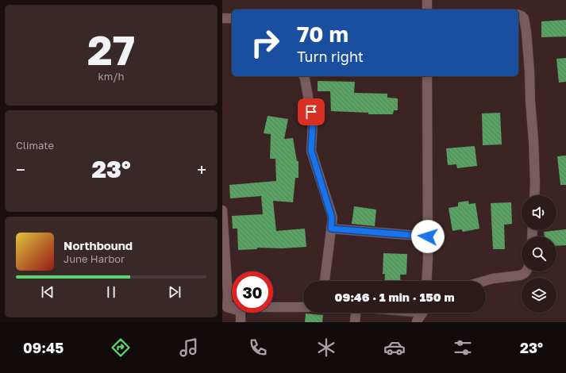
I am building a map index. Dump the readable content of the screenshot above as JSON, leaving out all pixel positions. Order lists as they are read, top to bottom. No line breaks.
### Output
{"page":{"tile":[["27","km/h"],"Climate"],"turn":["70 m","Turn right"],"heat":["−","23°","+"],"song":["Northbound","June Harbor"],"limit":"30","trip":"09:46 · 1 min · 150 m","tabs":["09:45","23°"]}}
